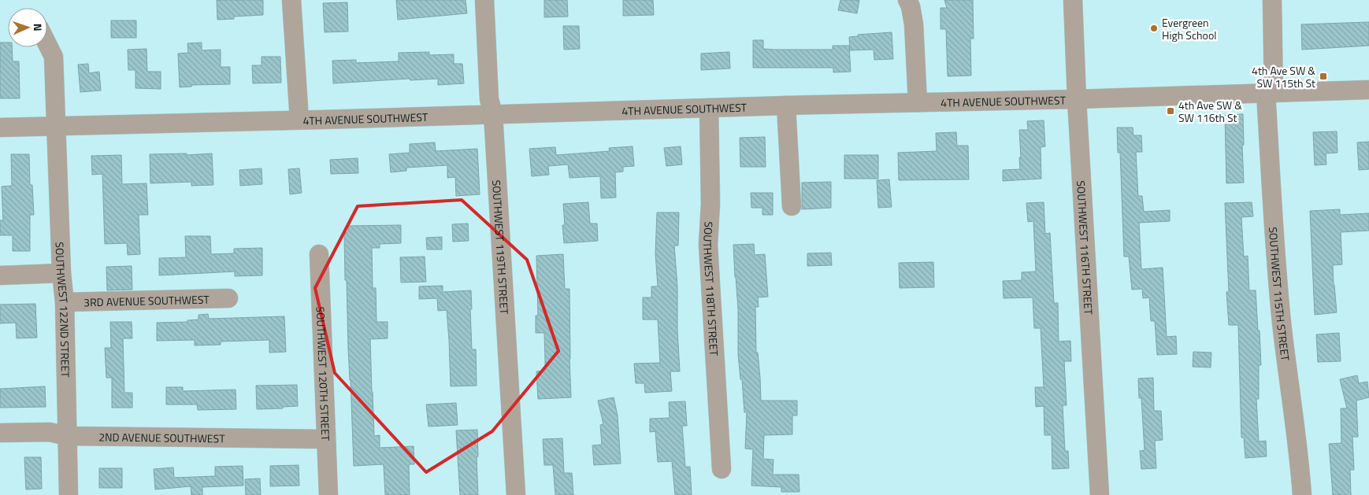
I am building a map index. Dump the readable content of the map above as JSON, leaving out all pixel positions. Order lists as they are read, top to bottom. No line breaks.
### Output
{"streets":{"street":["4TH AVENUE SOUTHWEST","SOUTHWEST 119TH STREET","SOUTHWEST 116TH STREET","SOUTHWEST 118TH STREET","SOUTHWEST 115TH STREET","3RD AVENUE SOUTHWEST","SOUTHWEST 122ND STREET","SOUTHWEST 120TH STREET","2ND AVENUE SOUTHWEST"]},"crossings":[["4TH AVENUE SOUTHWEST","SOUTHWEST 119TH STREET"],["4TH AVENUE SOUTHWEST","SOUTHWEST 116TH STREET"],["4TH AVENUE SOUTHWEST","SOUTHWEST 118TH STREET"],["4TH AVENUE SOUTHWEST","SOUTHWEST 115TH STREET"],["4TH AVENUE SOUTHWEST","SOUTHWEST 122ND STREET"],["3RD AVENUE SOUTHWEST","SOUTHWEST 122ND STREET"],["SOUTHWEST 122ND STREET","2ND AVENUE SOUTHWEST"],["SOUTHWEST 120TH STREET","2ND AVENUE SOUTHWEST"]],"places":{"other":["Evergreen High School"],"transit":["4th Ave SW & SW 115th St","4th Ave SW & SW 116th St"]},"north":"right"}
